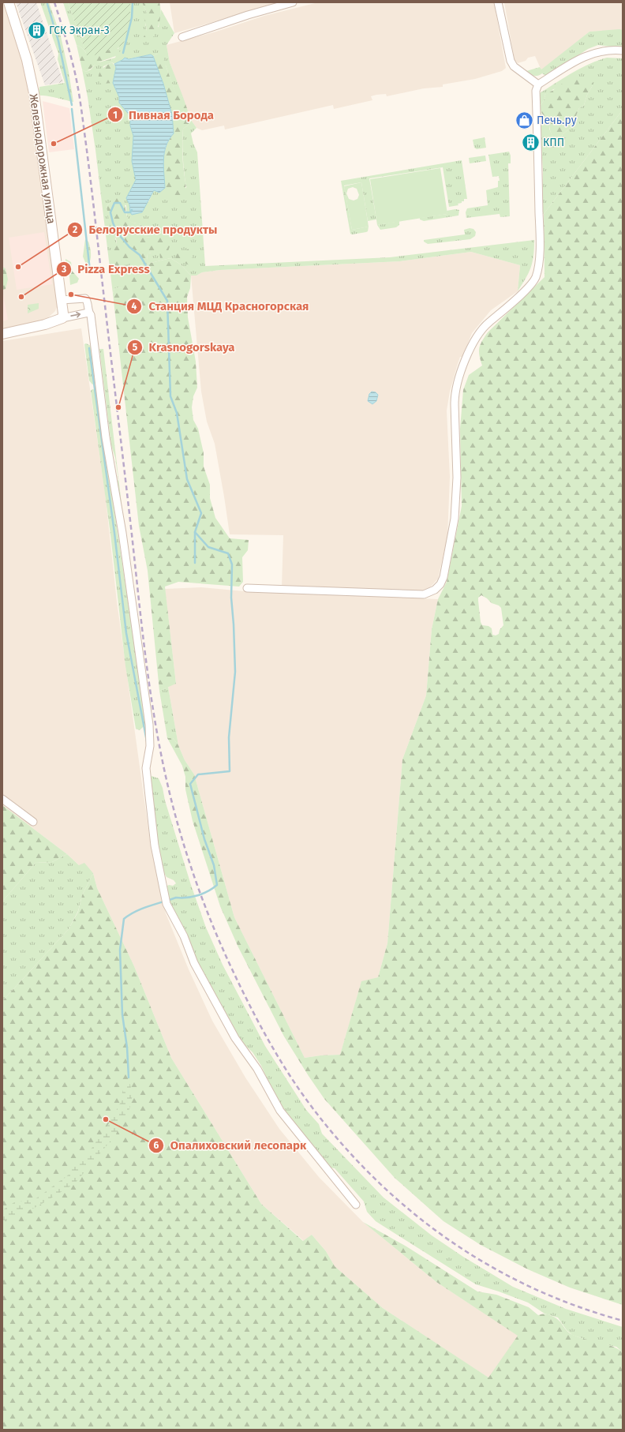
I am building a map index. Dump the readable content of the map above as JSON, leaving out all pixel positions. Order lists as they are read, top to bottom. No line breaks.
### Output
{"streets":{"street":["Железнодорожная улица"]},"places":{"building":["ГСК Экран-3","КПП"],"shop":["Печь.ру"],"other":["Пивная Борода","Белорусские продукты","Станция МЦД Красногорская","Pizza Express","Krasnogorskaya","Опалиховский лесопарк"]}}
